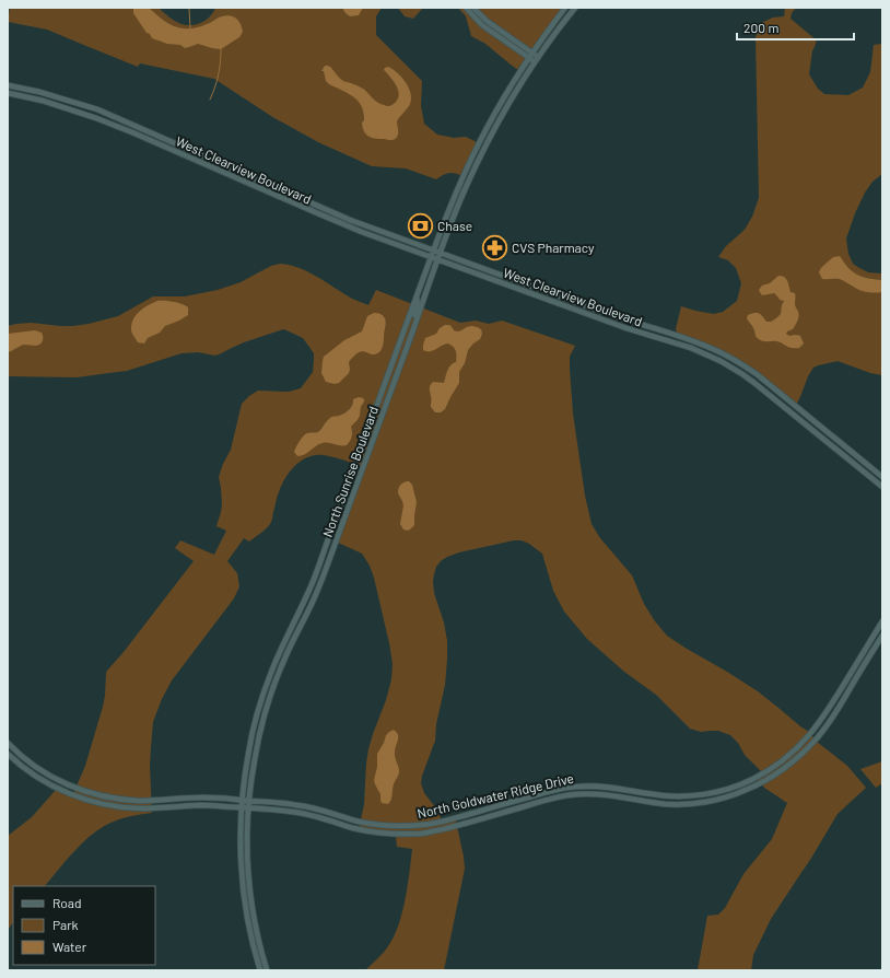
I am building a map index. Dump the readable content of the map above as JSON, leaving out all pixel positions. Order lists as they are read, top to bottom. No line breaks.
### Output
{"streets":{"street":["West Clearview Boulevard","North Sunrise Boulevard","North Goldwater Ridge Drive"]},"crossings":[["West Clearview Boulevard","North Sunrise Boulevard"],["North Sunrise Boulevard","North Goldwater Ridge Drive"]],"places":{"bank":["Chase"],"pharmacy":["CVS Pharmacy"]},"legend":["Road","Park","Water"],"scale_bar":"200 m"}
